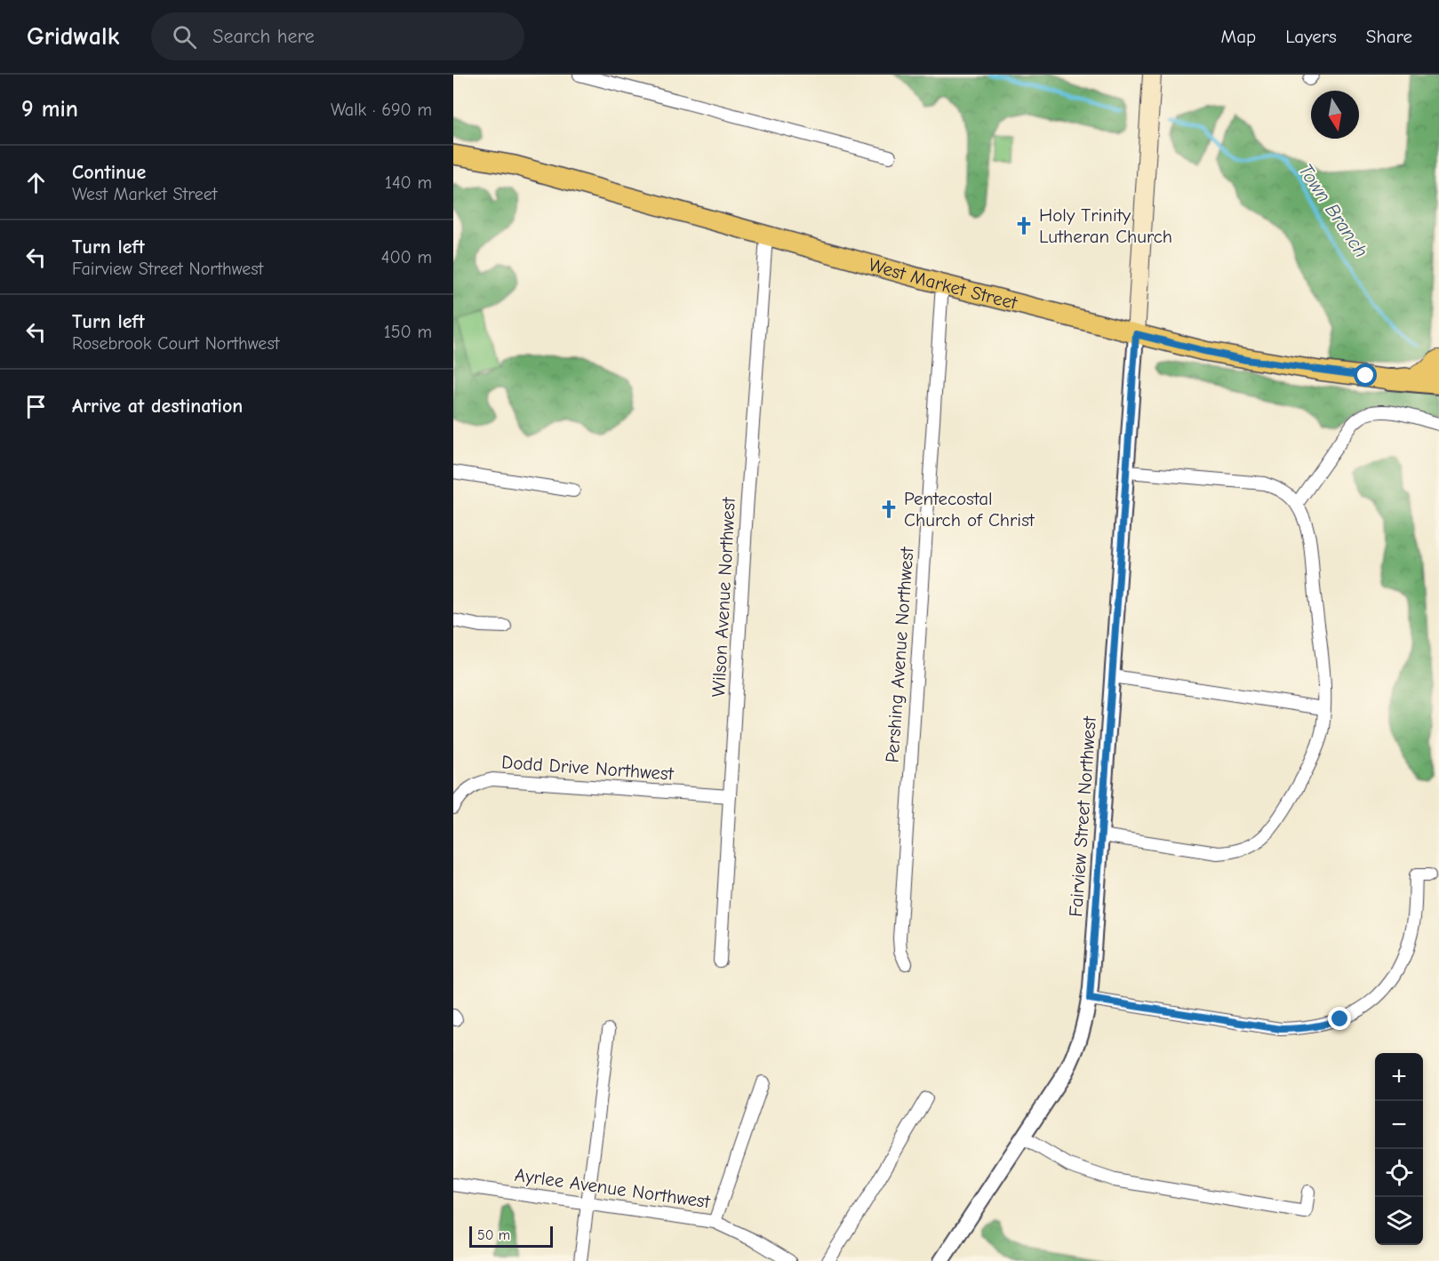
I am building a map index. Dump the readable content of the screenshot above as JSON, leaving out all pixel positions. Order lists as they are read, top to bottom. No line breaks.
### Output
{"streets":{"main road":["West Market Street"],"street":["Wilson Avenue Northwest","Pershing Avenue Northwest","Dodd Drive Northwest","Fairview Street Northwest","Ayrlee Avenue Northwest"]},"crossings":[["West Market Street","Wilson Avenue Northwest"],["West Market Street","Pershing Avenue Northwest"],["West Market Street","Fairview Street Northwest"],["Wilson Avenue Northwest","Dodd Drive Northwest"]],"water":["Town Branch"],"places":{"church":["Holy Trinity Lutheran Church","Pentecostal Church of Christ"]},"scale_bar":"50 m","north":"bottom","page":{"header":"Gridwalk","search":"Search here","nav":["Map","Layers","Share"],"heading":["9 min","Walk · 690 m"],"list":[["Continue","West Market Street","140 m"],["Turn left","Fairview Street Northwest","400 m"],["Turn left","Rosebrook Court Northwest","150 m"],"Arrive at destination"],"map_buttons":["+","−"],"scale":"50 m"}}
